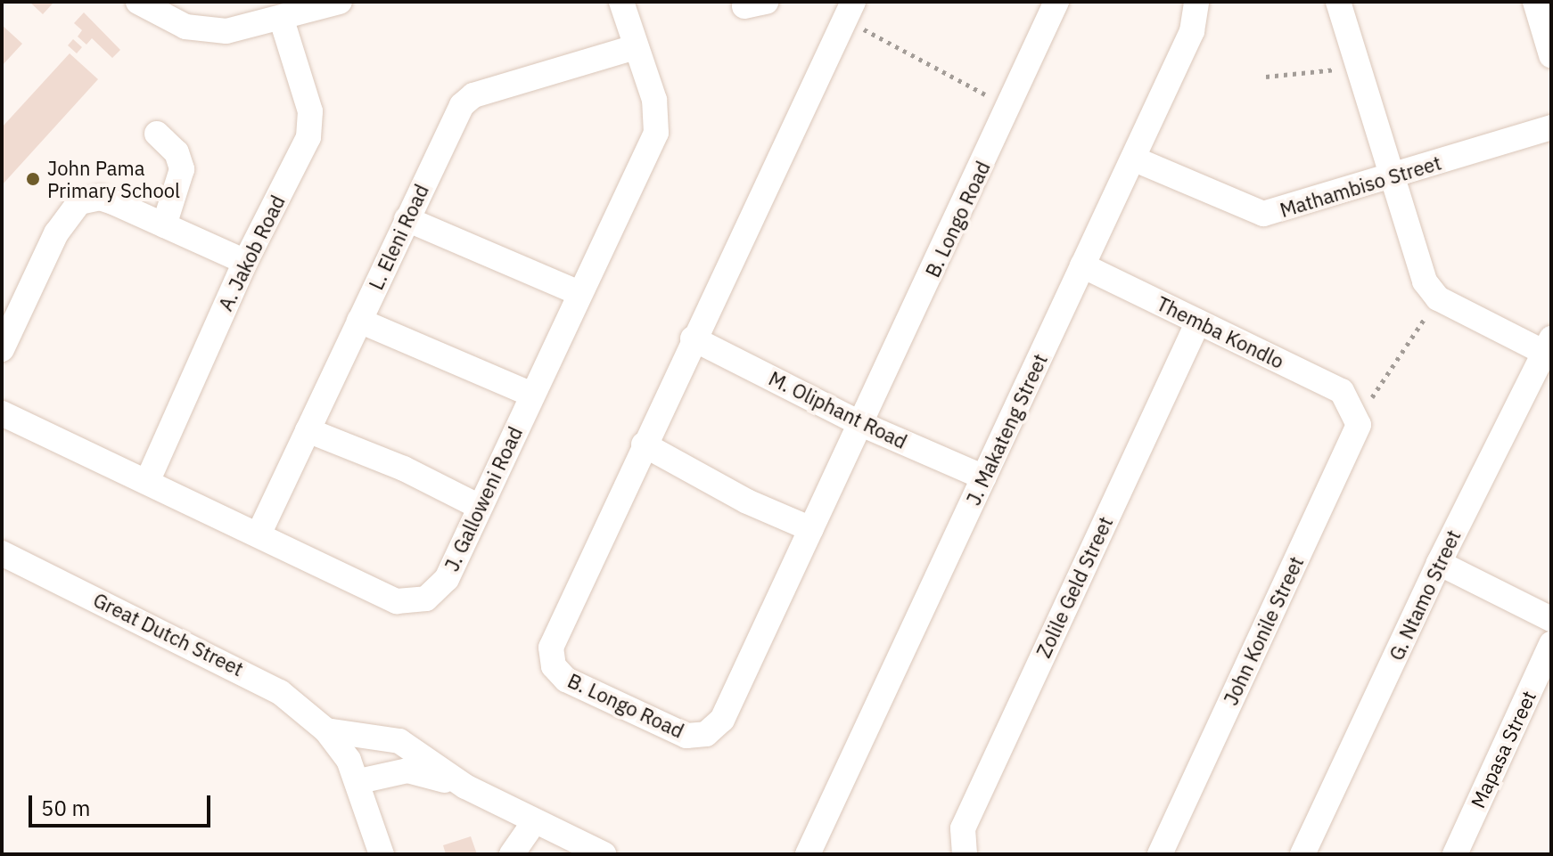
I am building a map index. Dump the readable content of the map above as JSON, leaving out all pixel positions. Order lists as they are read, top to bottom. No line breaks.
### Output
{"streets":{"street":["Mathambiso Street","B. Longo Road","L. Eleni Road","A. Jakob Road","Themba Kondlo","M. Oliphant Road","J. Makateng Street","J. Galloweni Road","Zolile Geld Street","G. Ntamo Street","John Konile Street","Great Dutch Street","Mapasa Street"]},"crossings":[["Mathambiso Street","J. Makateng Street"],["B. Longo Road","M. Oliphant Road"],["L. Eleni Road","J. Galloweni Road"],["A. Jakob Road","J. Galloweni Road"],["Themba Kondlo","J. Makateng Street"],["Themba Kondlo","Zolile Geld Street"],["Themba Kondlo","John Konile Street"],["M. Oliphant Road","J. Makateng Street"]],"places":["John Pama Primary School"],"scale_bar":"50 m"}
